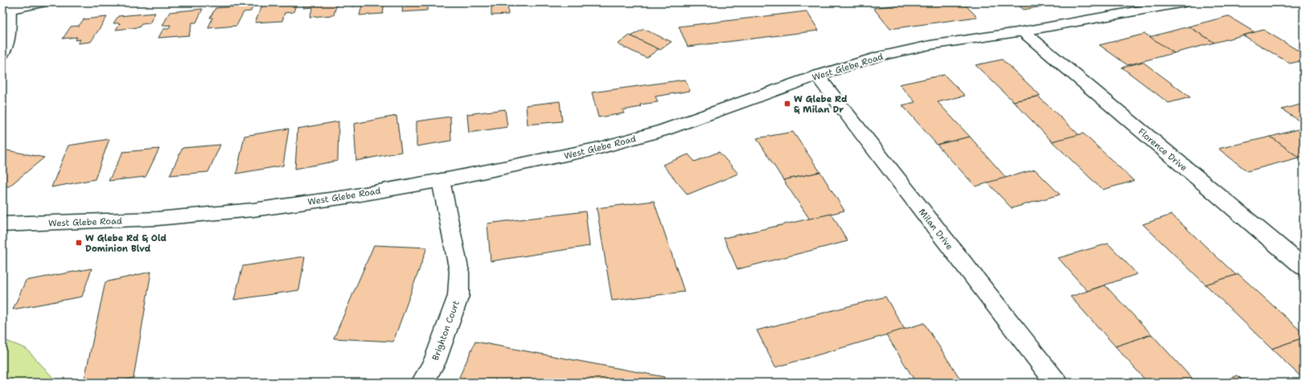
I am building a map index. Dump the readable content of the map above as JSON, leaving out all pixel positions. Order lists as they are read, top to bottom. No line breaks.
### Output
{"streets":{"main road":["West Glebe Road","Florence Drive","Milan Drive","Brighton Court"]},"crossings":[["West Glebe Road","Florence Drive"],["West Glebe Road","Milan Drive"],["West Glebe Road","Brighton Court"]],"places":{"transit":["W Glebe Rd & Milan Dr","W Glebe Rd & Old Dominion Blvd"]}}
